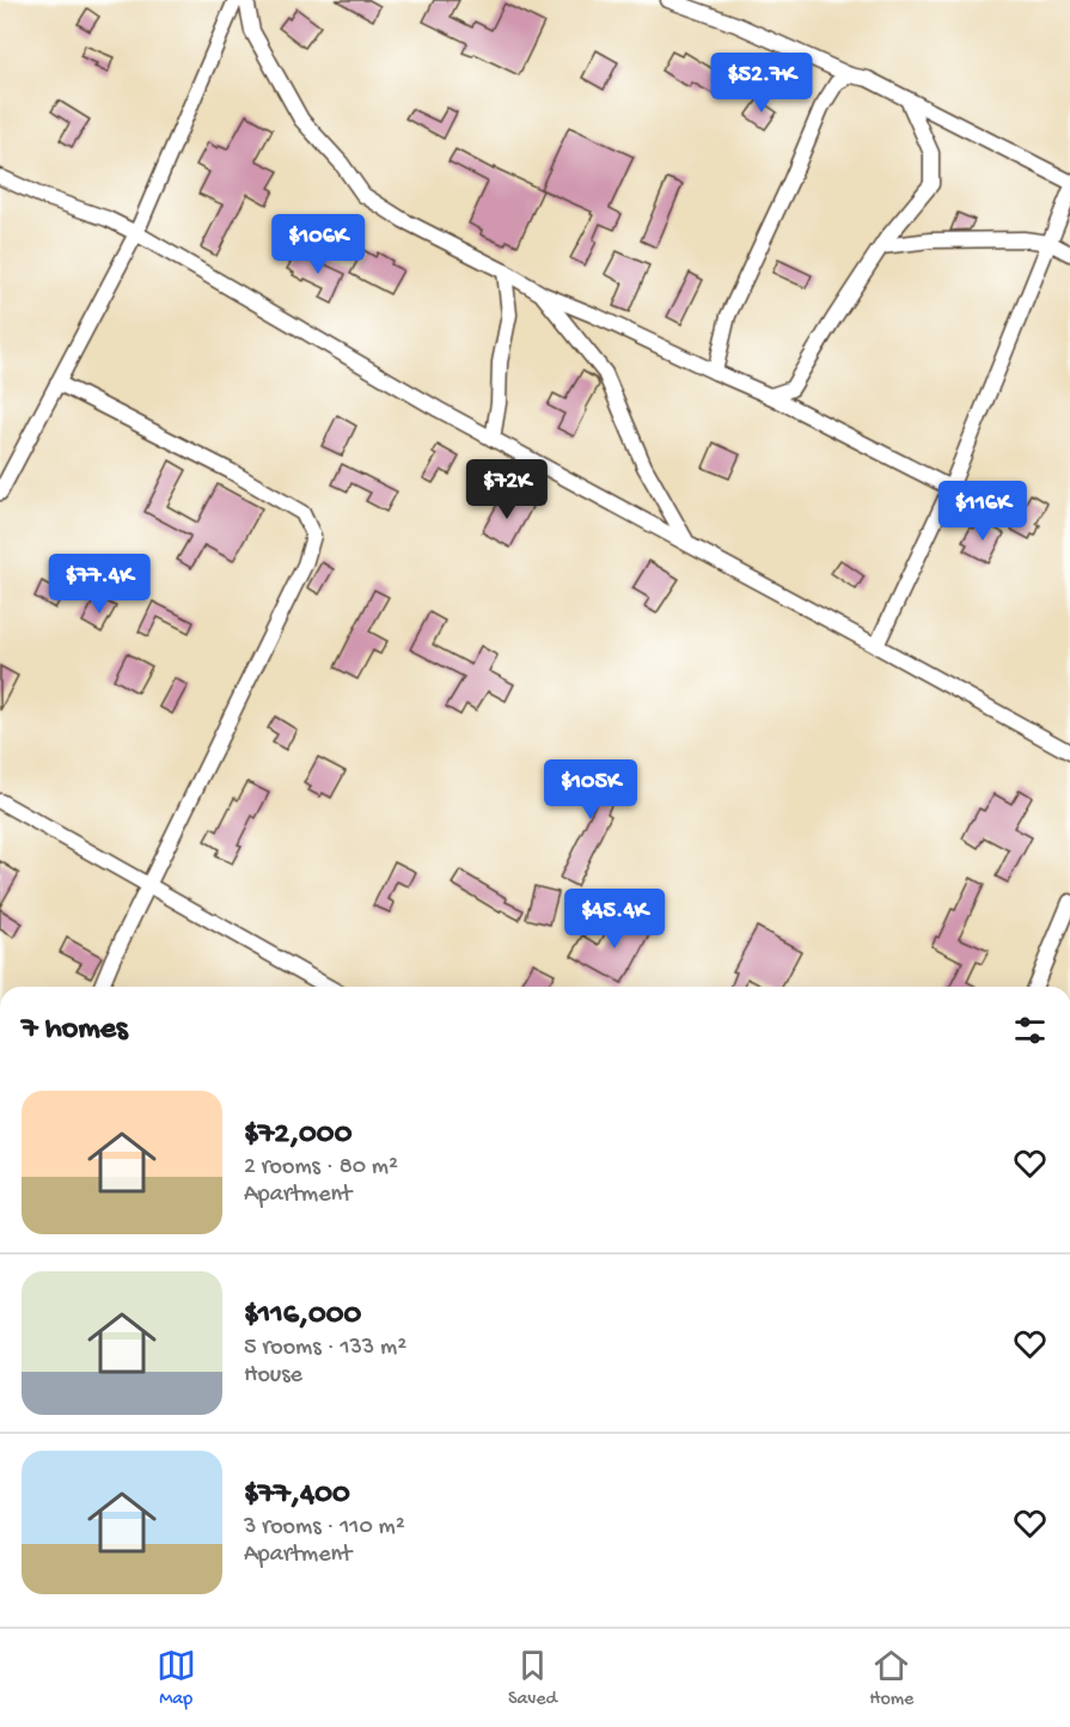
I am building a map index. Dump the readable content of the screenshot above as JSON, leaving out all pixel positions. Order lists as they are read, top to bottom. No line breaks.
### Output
{"page":{"price":["$52.7K","$106K","$72K","$116K","$77.4K","$105K","$45.4K"],"heading":"7 homes","list":[{"name":"$72,000","note":"2 rooms · 80 m² · Apartment"},{"name":"$116,000","note":"5 rooms · 133 m² · House"},{"name":"$77,400","note":"3 rooms · 110 m² · Apartment"}],"tabs":["Map","Saved","Home"]}}
